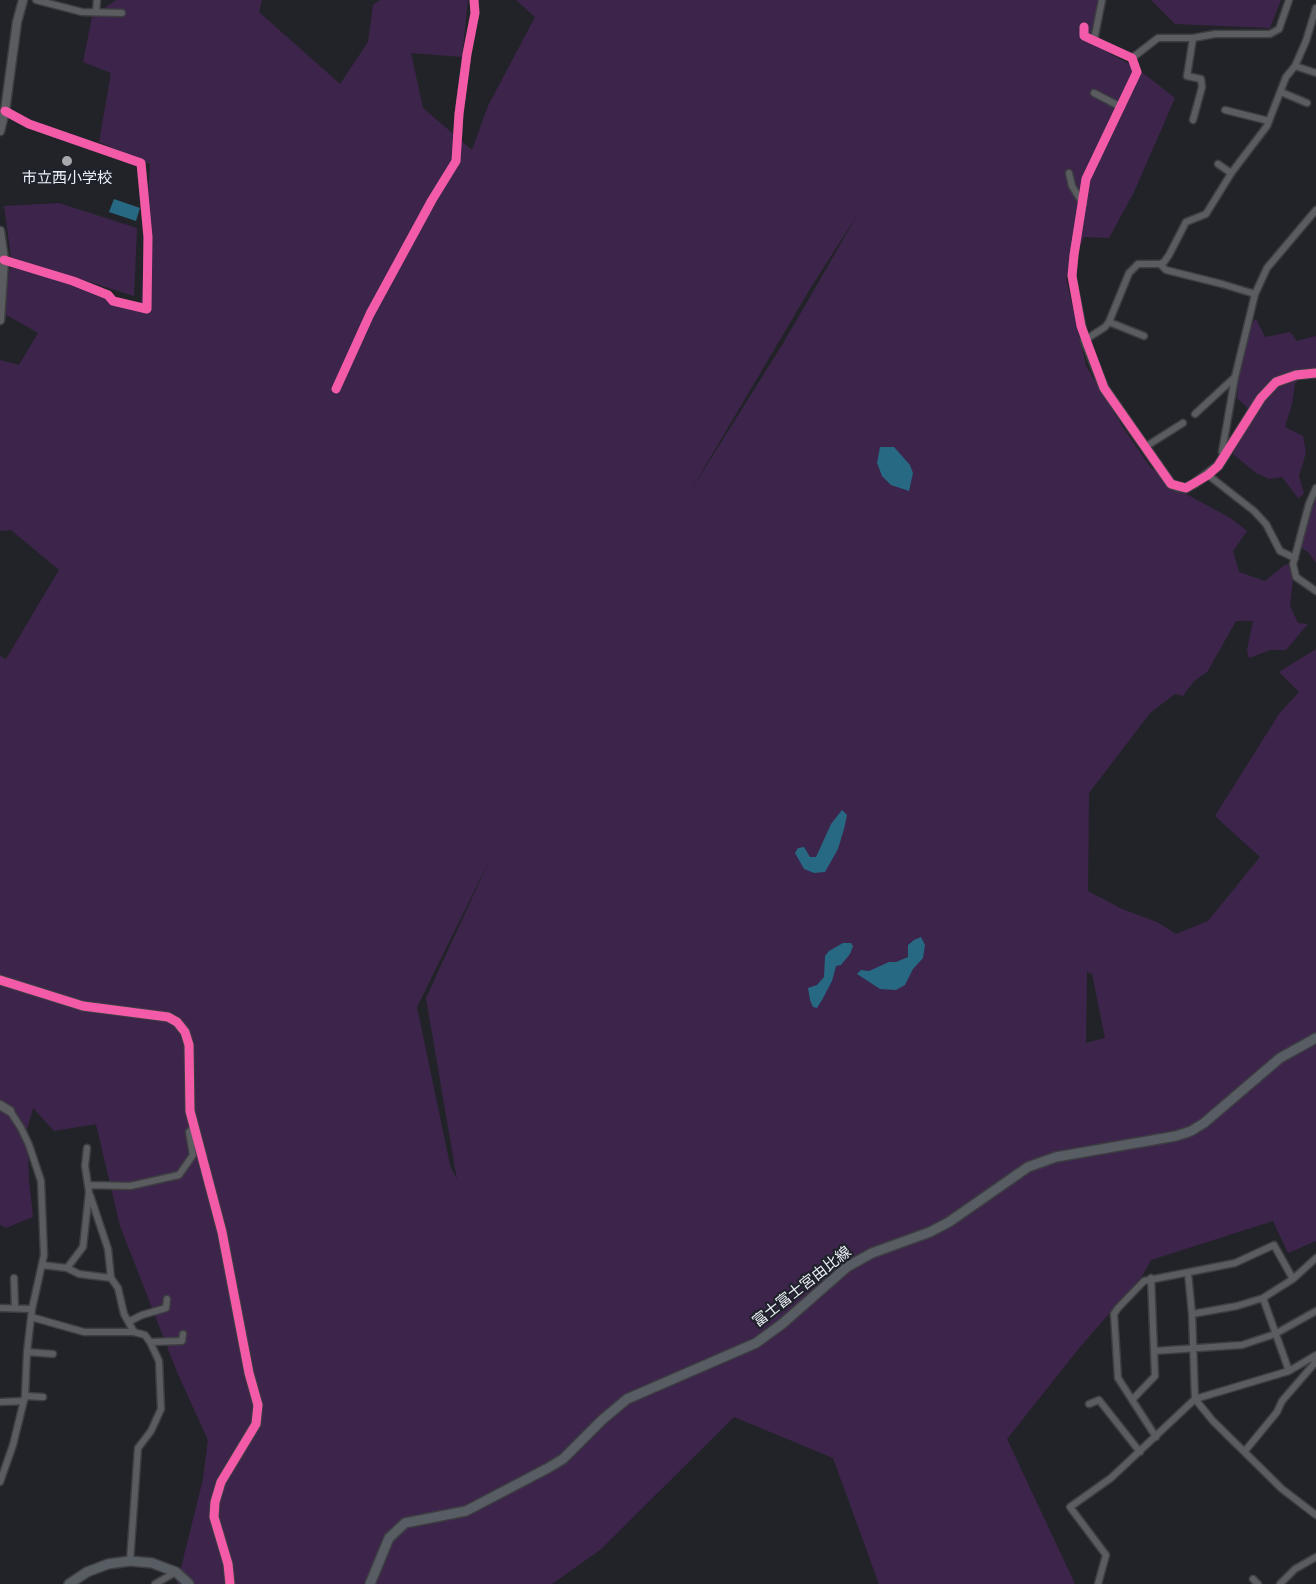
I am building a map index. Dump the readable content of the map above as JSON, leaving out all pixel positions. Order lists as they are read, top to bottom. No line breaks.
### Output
{"streets":{"main road":["富士富士宮由比線"]},"places":["市立西小学校"]}
